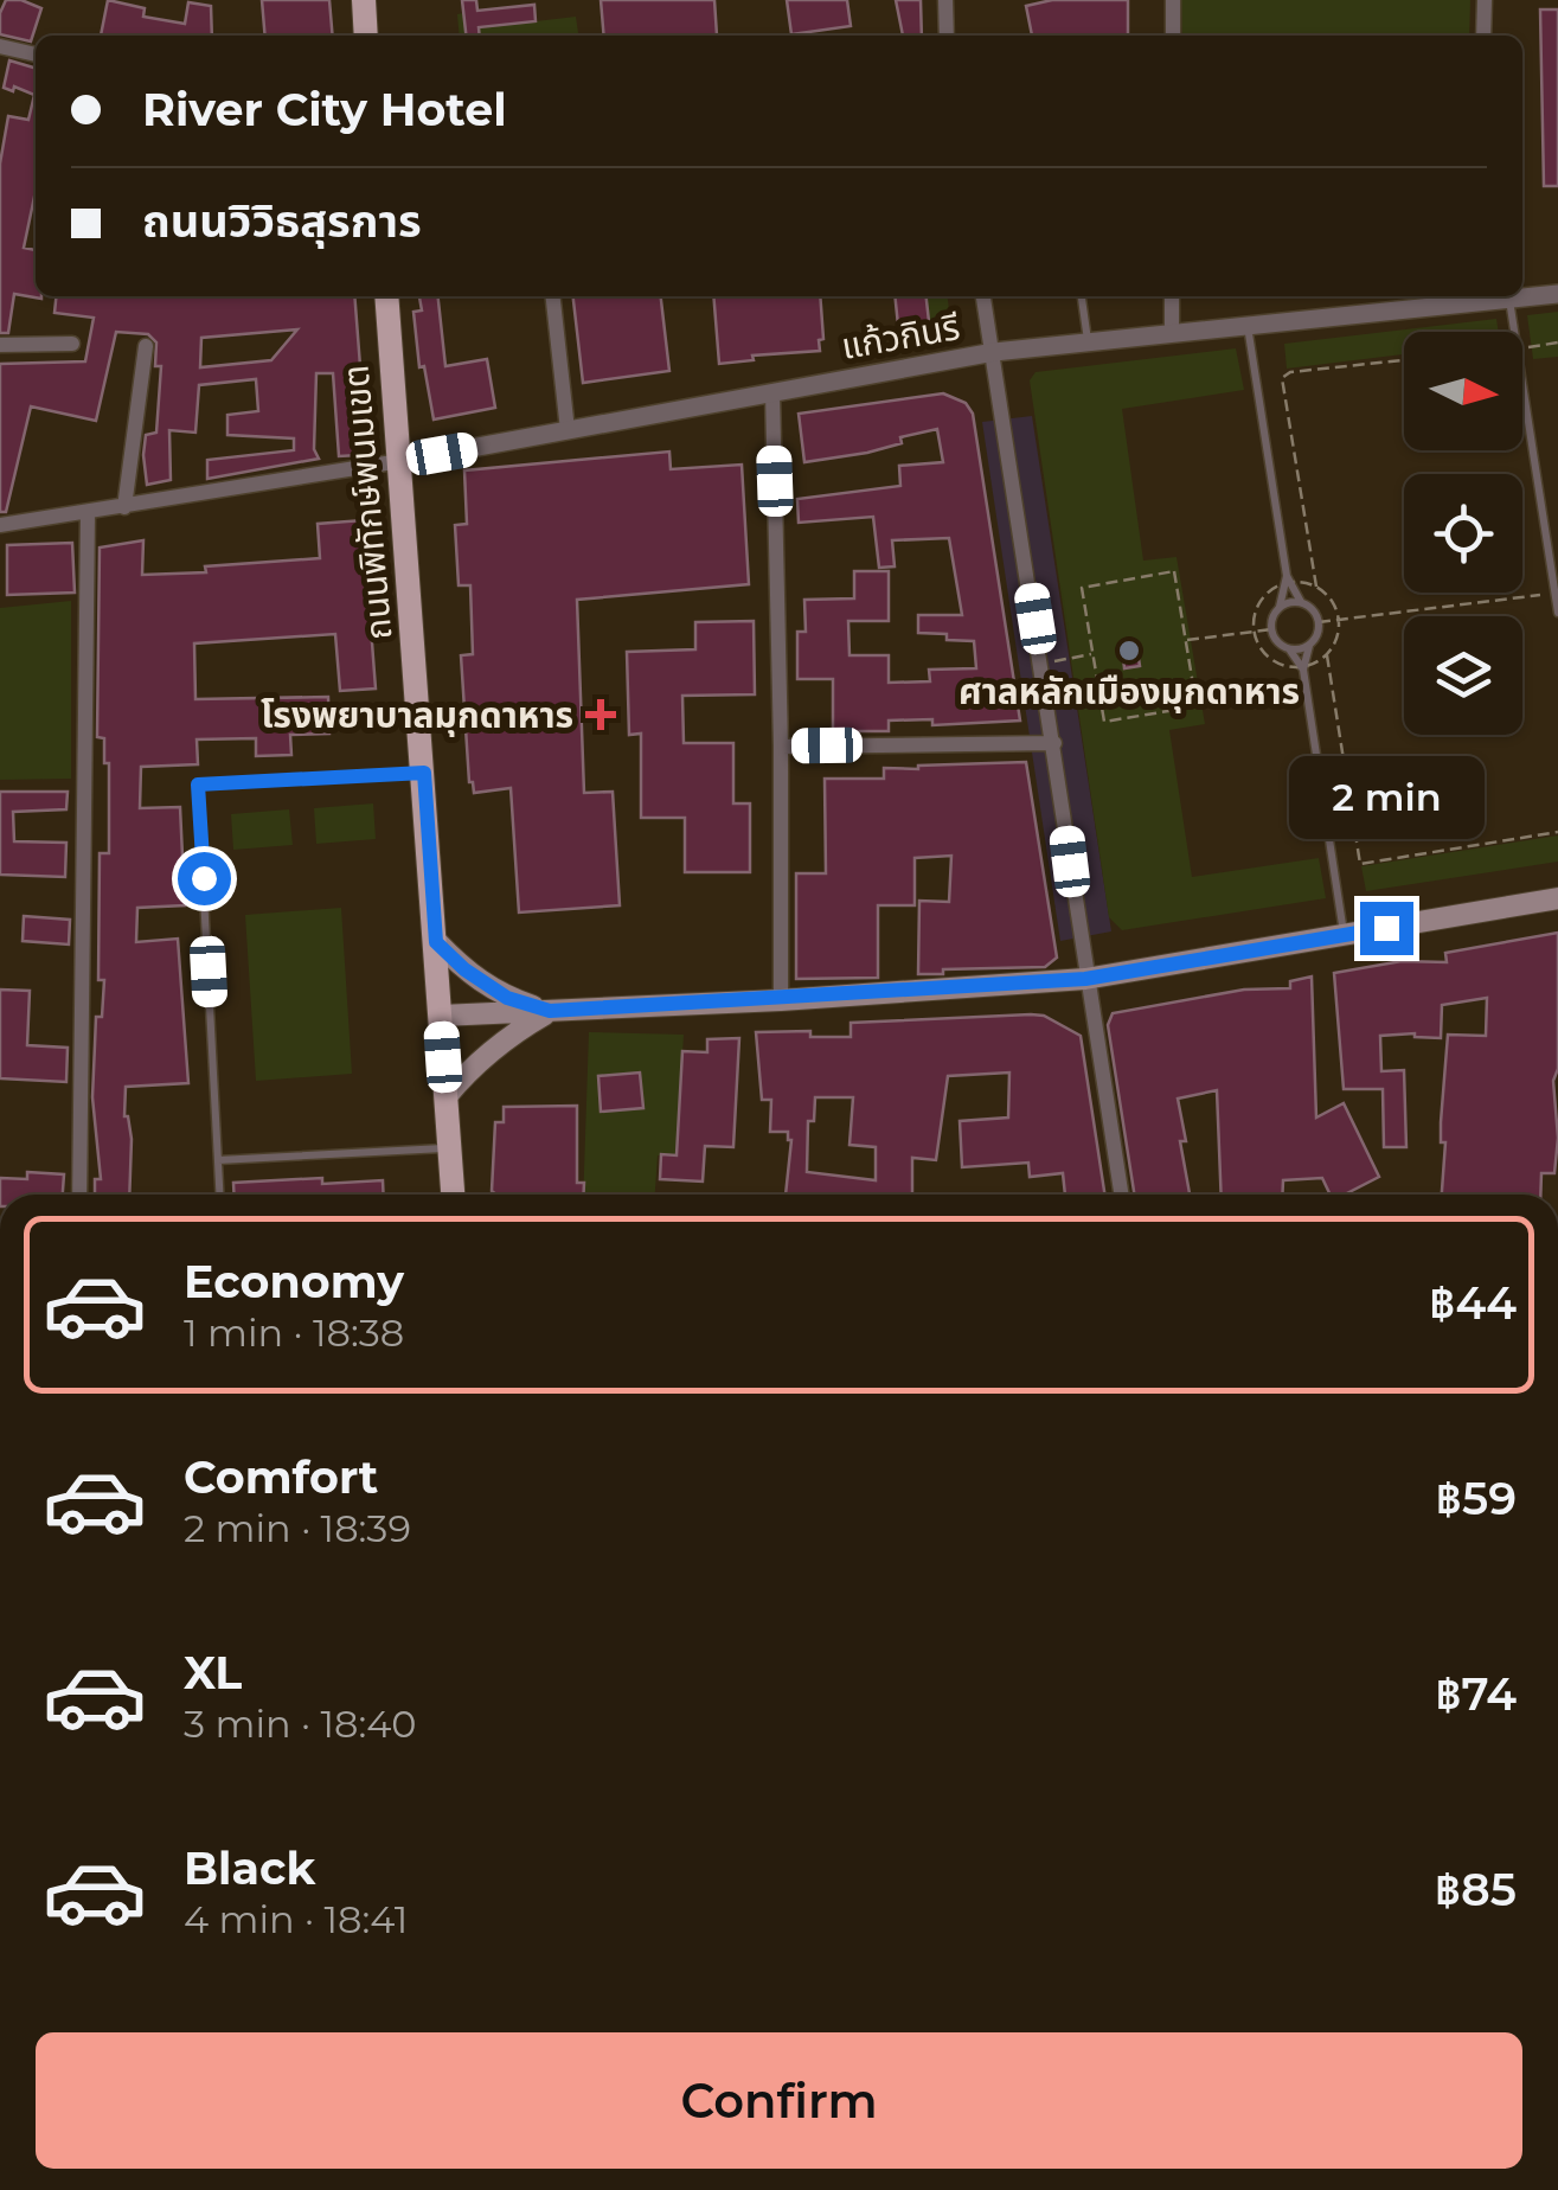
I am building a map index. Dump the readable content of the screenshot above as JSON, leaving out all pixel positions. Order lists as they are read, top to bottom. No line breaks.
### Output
{"streets":{"main road":["ถนนพิทักษ์พนมเขต"],"street":["แก้วกินรี"]},"crossings":[["แก้วกินรี","ถนนพิทักษ์พนมเขต"]],"places":{"other":["ศาลหลักเมืองมุกดาหาร"],"health":["โรงพยาบาลมุกดาหาร"]},"north":"right","page":{"banner":["River City Hotel","ถนนวิวิธสุรการ"],"bubble":"2 min","list":[{"name":"Economy","note":"1 min · 18:38","value":"฿44"},{"name":"Comfort","note":"2 min · 18:39","value":"฿59"},{"name":"XL","note":"3 min · 18:40","value":"฿74"},{"name":"Black","note":"4 min · 18:41","value":"฿85"}],"buttons":"Confirm"}}
